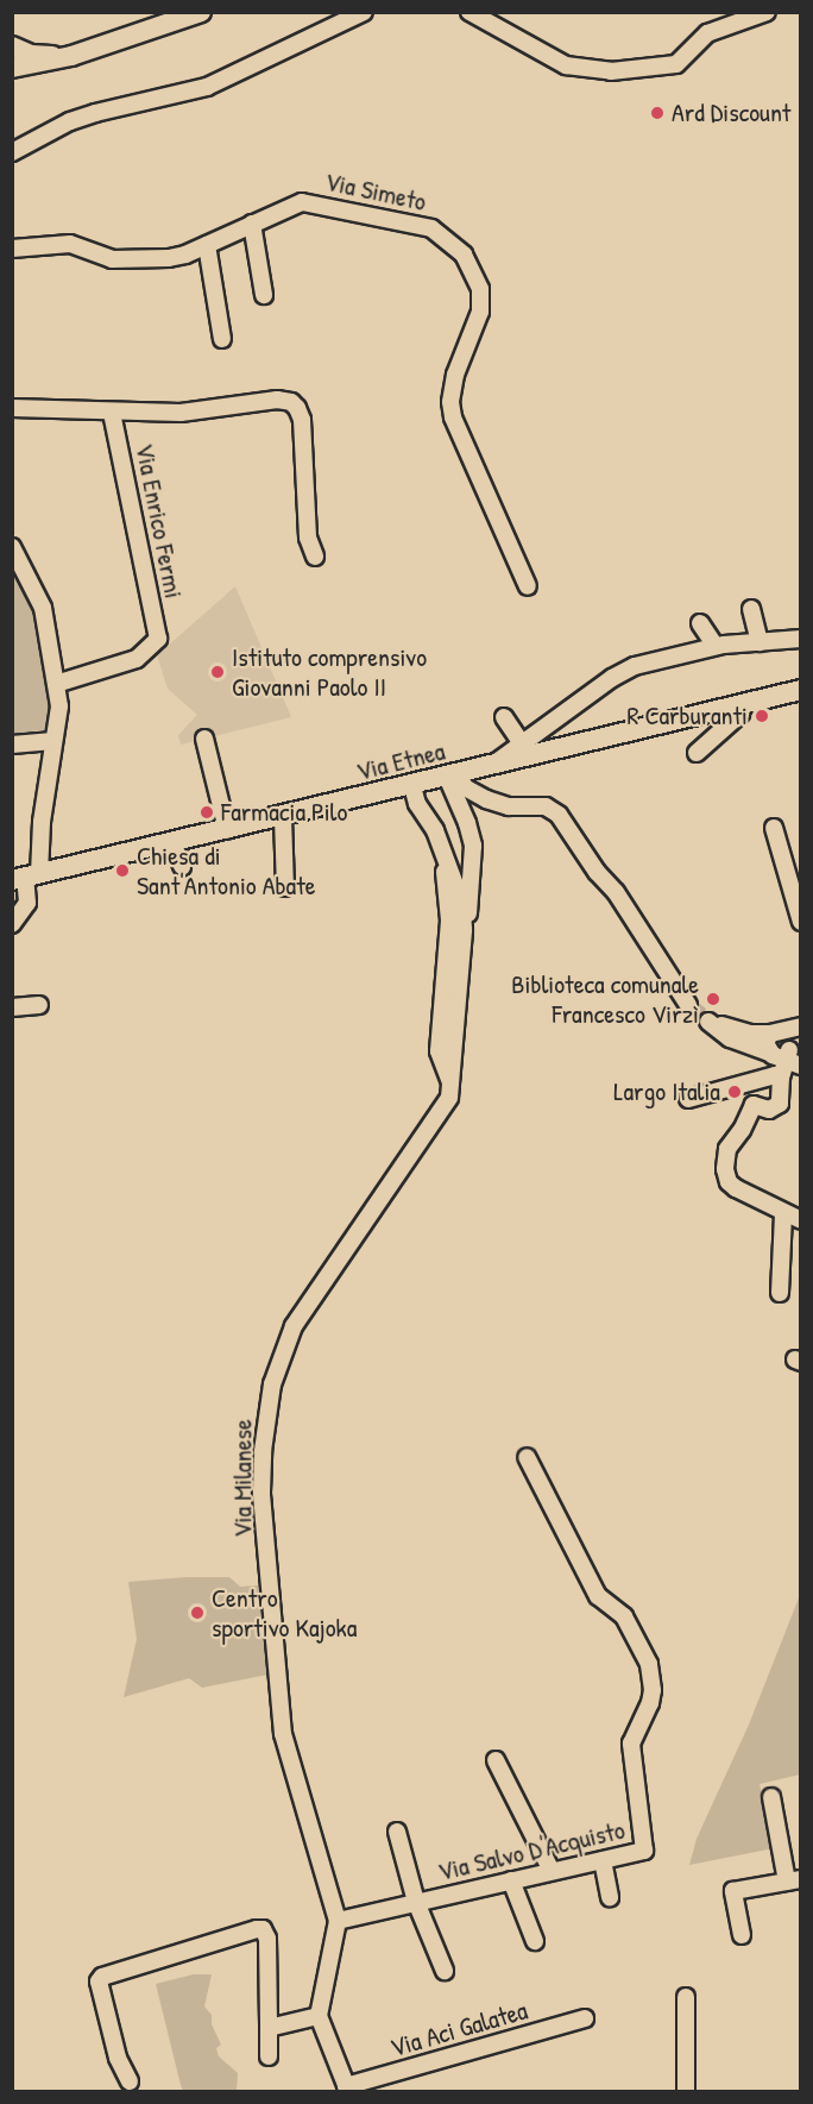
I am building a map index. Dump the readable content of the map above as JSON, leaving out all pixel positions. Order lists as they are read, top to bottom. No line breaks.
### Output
{"streets":{"main road":["Via Etnea"],"street":["Via Simeto","Via Enrico Fermi","Via Milanese","Via Salvo D'Acquisto","Via Aci Galatea"]},"crossings":[["Via Etnea","Via Milanese"],["Via Milanese","Via Salvo D'Acquisto"]],"places":["Ard Discount","Istituto comprensivo Giovanni Paolo II","R Carburanti","Farmacia Pilo","Chiesa di Sant'Antonio Abate","Biblioteca comunale Francesco Virzì","Largo Italia","Centro sportivo Kajoka"]}
